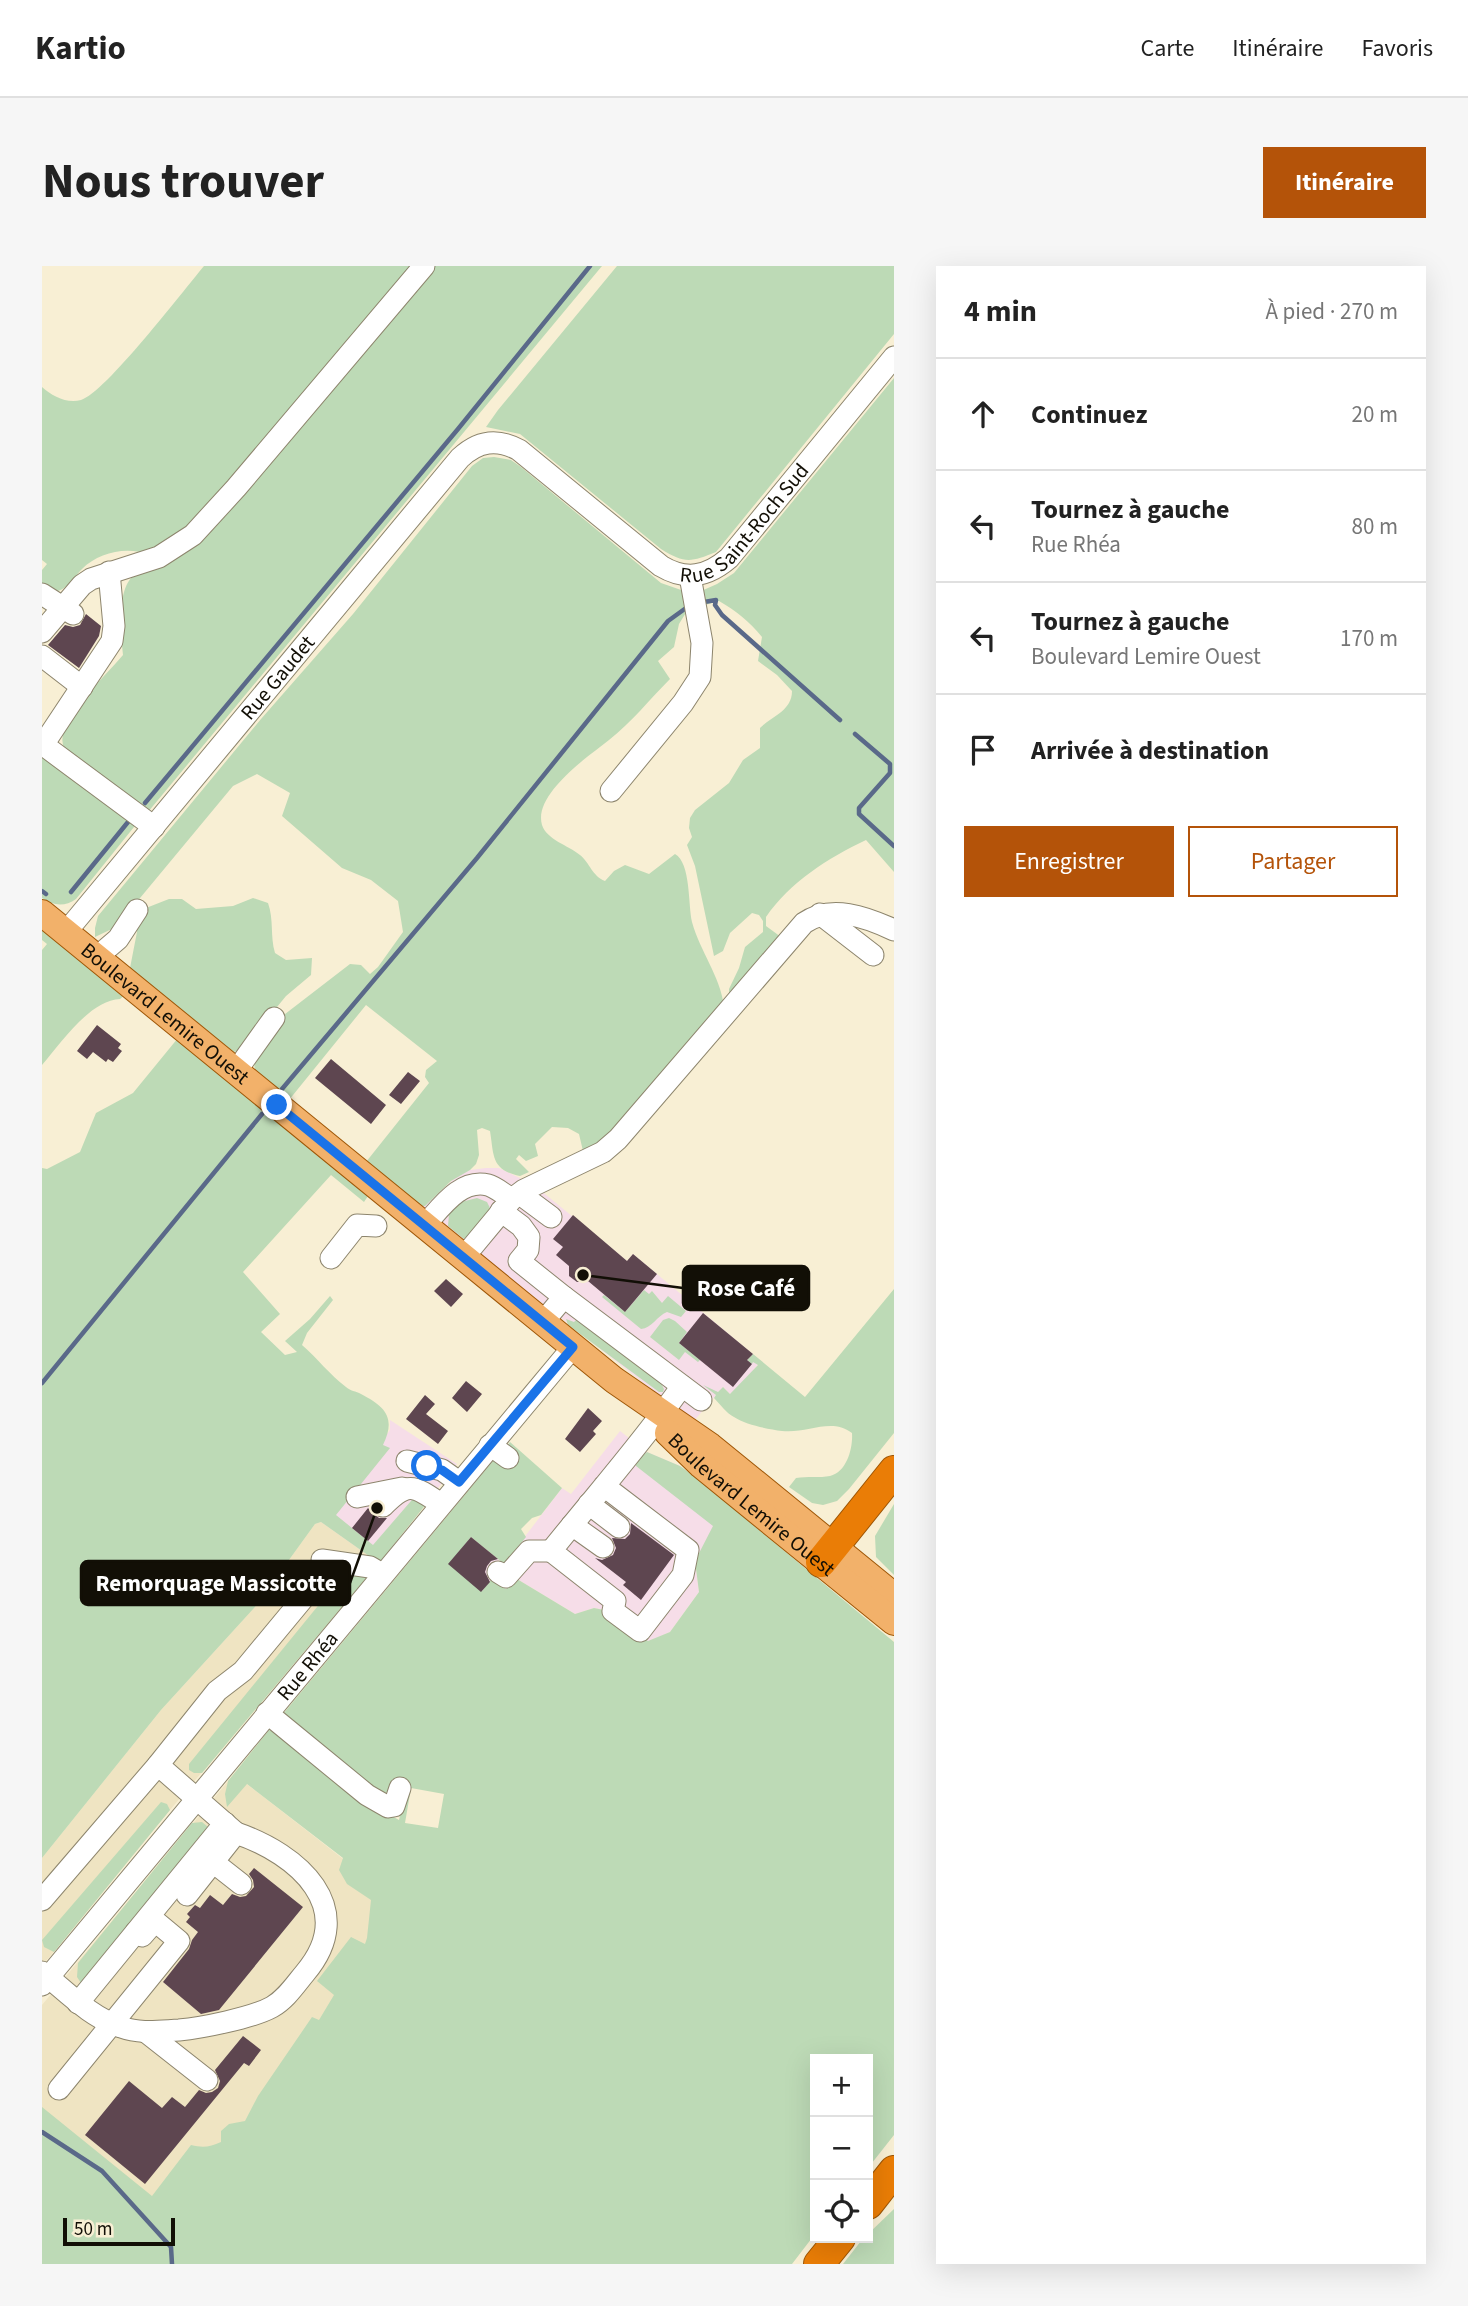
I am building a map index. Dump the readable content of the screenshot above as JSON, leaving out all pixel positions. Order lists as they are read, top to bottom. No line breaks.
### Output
{"streets":{"main road":["Boulevard Lemire Ouest"],"street":["Rue Saint-Roch Sud","Rue Gaudet","Rue Rhéa"]},"crossings":[["Rue Saint-Roch Sud","Rue Gaudet"],["Rue Gaudet","Boulevard Lemire Ouest"],["Boulevard Lemire Ouest","Rue Rhéa"]],"places":["Rose Café","Remorquage Massicotte"],"scale_bar":"50 m","page":{"header":"Kartio","nav":["Carte","Itinéraire","Favoris"],"title":"Nous trouver","buttons":["Itinéraire",["Enregistrer","Partager"]],"heading":["4 min","À pied · 270 m"],"list":[["Continuez","20 m"],["Tournez à gauche","Rue Rhéa","80 m"],["Tournez à gauche","Boulevard Lemire Ouest","170 m"],"Arrivée à destination"],"map_buttons":["+","−"],"scale":"50 m"}}
